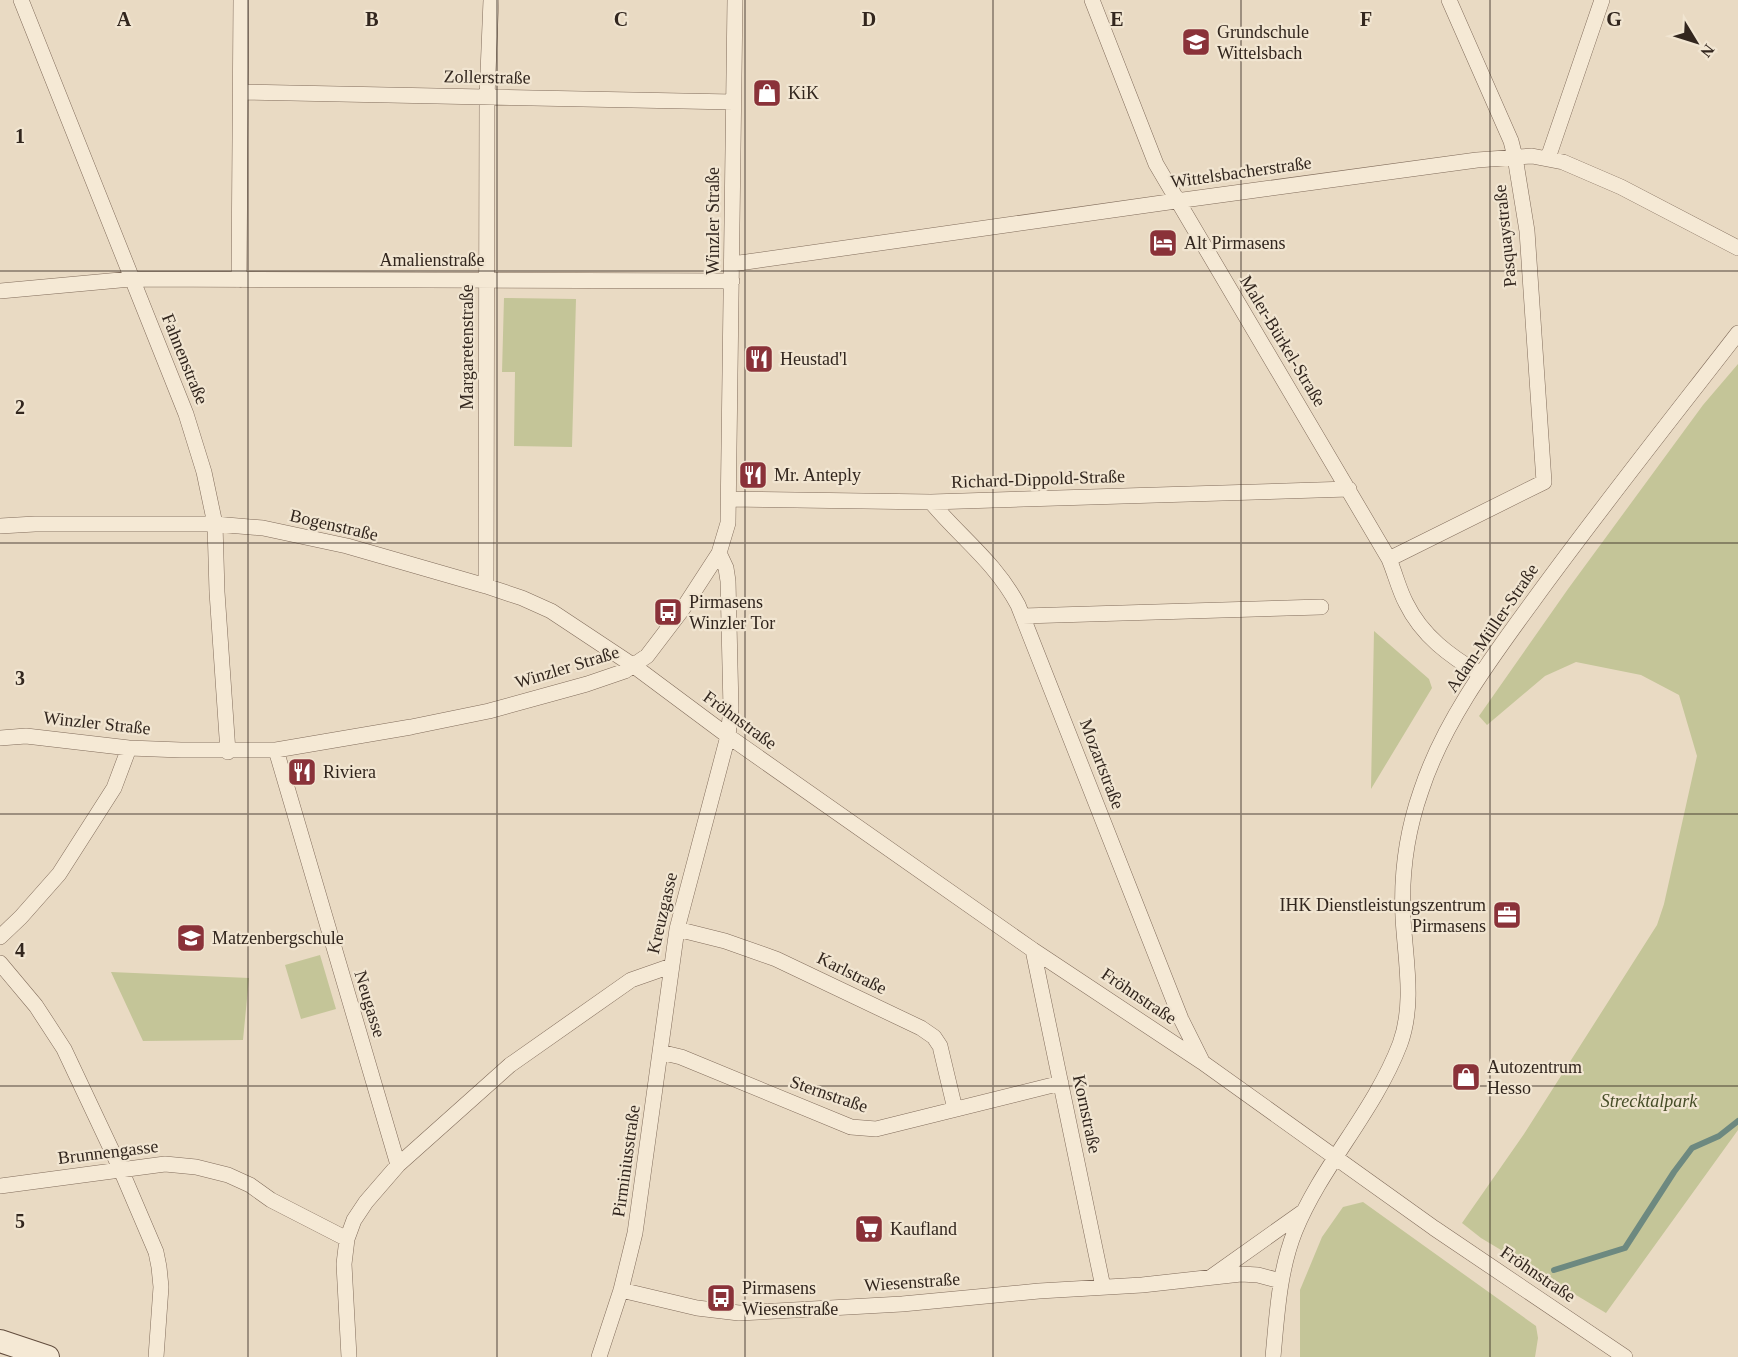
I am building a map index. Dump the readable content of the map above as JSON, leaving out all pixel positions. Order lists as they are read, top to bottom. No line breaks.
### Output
{"streets":{"street":["Zollerstraße","Wittelsbacherstraße","Winzler Straße","Pasquaystraße","Amalienstraße","Maler-Bürkel-Straße","Margaretenstraße","Fahnenstraße","Richard-Dippold-Straße","Bogenstraße","Adam-Müller-Straße","Fröhnstraße","Mozartstraße","Kreuzgasse","Karlstraße","Neugasse","Sternstraße","Kornstraße","Brunnengasse","Pirminiusstraße","Wiesenstraße"]},"crossings":[["Zollerstraße","Winzler Straße"],["Zollerstraße","Margaretenstraße"],["Wittelsbacherstraße","Winzler Straße"],["Wittelsbacherstraße","Pasquaystraße"],["Wittelsbacherstraße","Maler-Bürkel-Straße"],["Winzler Straße","Amalienstraße"],["Winzler Straße","Fahnenstraße"],["Winzler Straße","Richard-Dippold-Straße"],["Winzler Straße","Bogenstraße"],["Winzler Straße","Fröhnstraße"],["Winzler Straße","Kreuzgasse"],["Winzler Straße","Neugasse"],["Pasquaystraße","Maler-Bürkel-Straße"],["Amalienstraße","Margaretenstraße"],["Amalienstraße","Fahnenstraße"],["Maler-Bürkel-Straße","Richard-Dippold-Straße"],["Maler-Bürkel-Straße","Adam-Müller-Straße"],["Margaretenstraße","Bogenstraße"],["Fahnenstraße","Bogenstraße"],["Richard-Dippold-Straße","Mozartstraße"],["Bogenstraße","Fröhnstraße"],["Adam-Müller-Straße","Fröhnstraße"],["Fröhnstraße","Mozartstraße"],["Fröhnstraße","Kreuzgasse"],["Fröhnstraße","Kornstraße"],["Kreuzgasse","Karlstraße"],["Kreuzgasse","Neugasse"],["Kreuzgasse","Brunnengasse"],["Kreuzgasse","Pirminiusstraße"],["Karlstraße","Sternstraße"],["Sternstraße","Kornstraße"],["Sternstraße","Pirminiusstraße"],["Kornstraße","Wiesenstraße"],["Pirminiusstraße","Wiesenstraße"]],"parks":["Strecktalpark"],"places":{"school or university":["Grundschule Wittelsbach","Matzenbergschule"],"shop":["KiK","Autozentrum Hesso"],"hotel":["Alt Pirmasens"],"restaurant":["Heustad'l","Mr. Anteply","Riviera"],"bus stop":["Pirmasens Winzler Tor","Pirmasens Wiesenstraße"],"office":["IHK Dienstleistungszentrum Pirmasens"],"supermarket":["Kaufland"]},"north":"bottom right","grid":{"columns":["A","B","C","D","E","F","G"],"rows":["1","2","3","4","5"]}}
